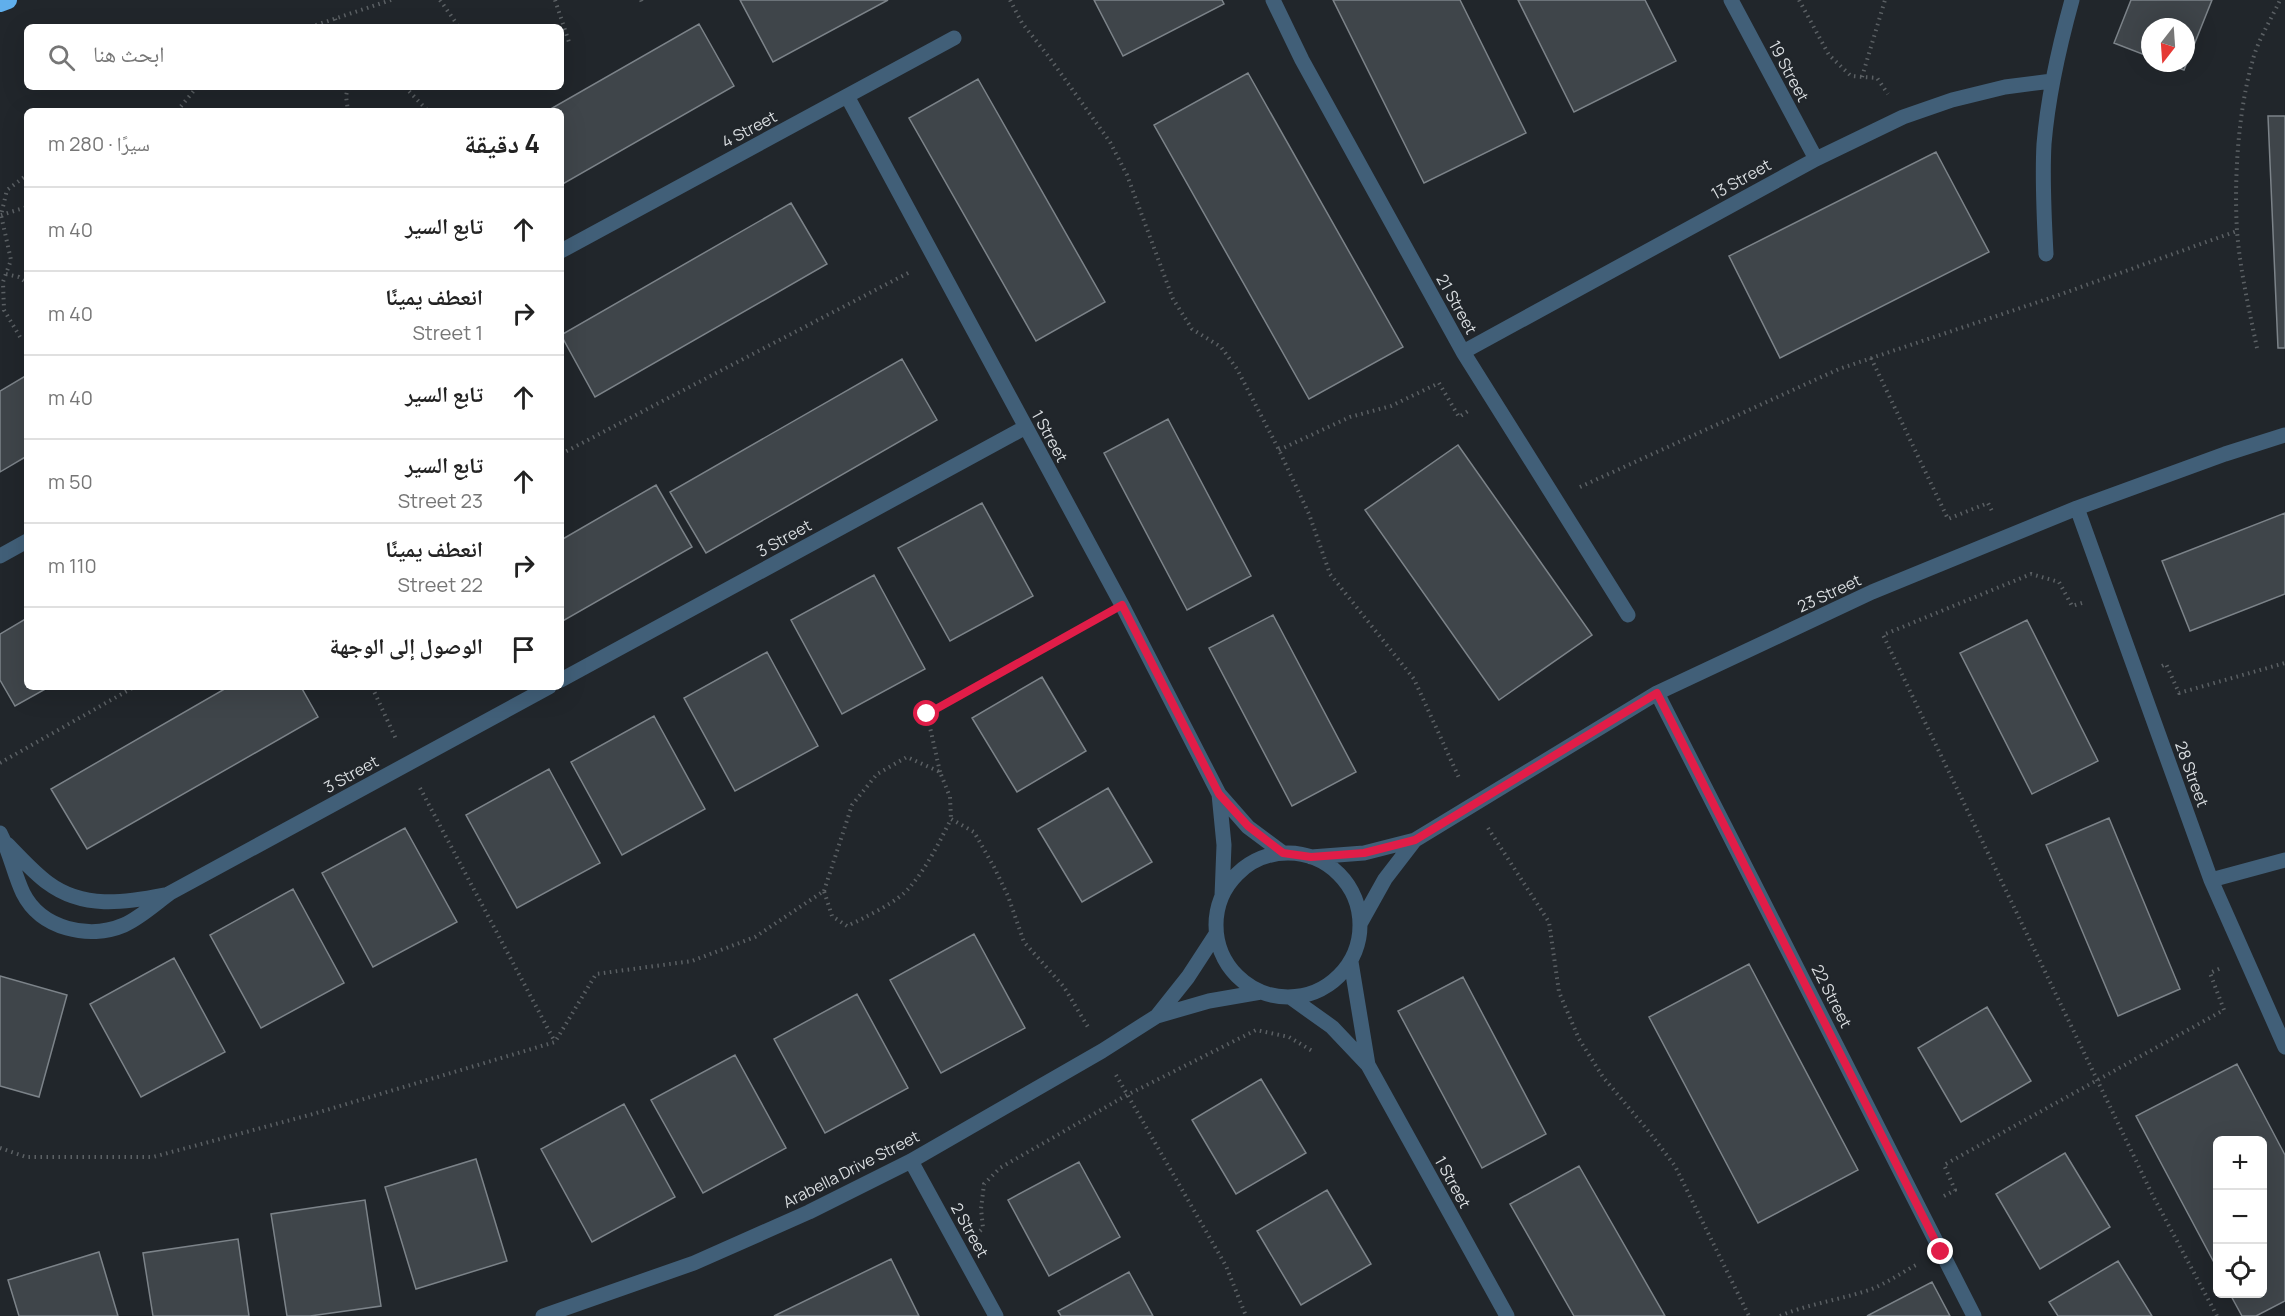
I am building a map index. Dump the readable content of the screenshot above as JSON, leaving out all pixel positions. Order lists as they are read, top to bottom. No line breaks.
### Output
{"streets":{"street":["19 Street","4 Street","13 Street","21 Street","1 Street","3 Street","23 Street","28 Street","22 Street","Arabella Drive Street","2 Street"]},"crossings":[["19 Street","13 Street"],["4 Street","1 Street"],["13 Street","21 Street"],["1 Street","3 Street"],["23 Street","28 Street"],["23 Street","22 Street"],["Arabella Drive Street","2 Street"]],"north":"bottom","page":{"search":"ابحث هنا","heading":["4 دقيقة","سيرًا · 280 m"],"list":[["تابع السير","40 m"],["انعطف يمينًا","1 Street","40 m"],["تابع السير","40 m"],["تابع السير","23 Street","50 m"],["انعطف يمينًا","22 Street","110 m"],"الوصول إلى الوجهة"],"map_buttons":["+","−"]}}
